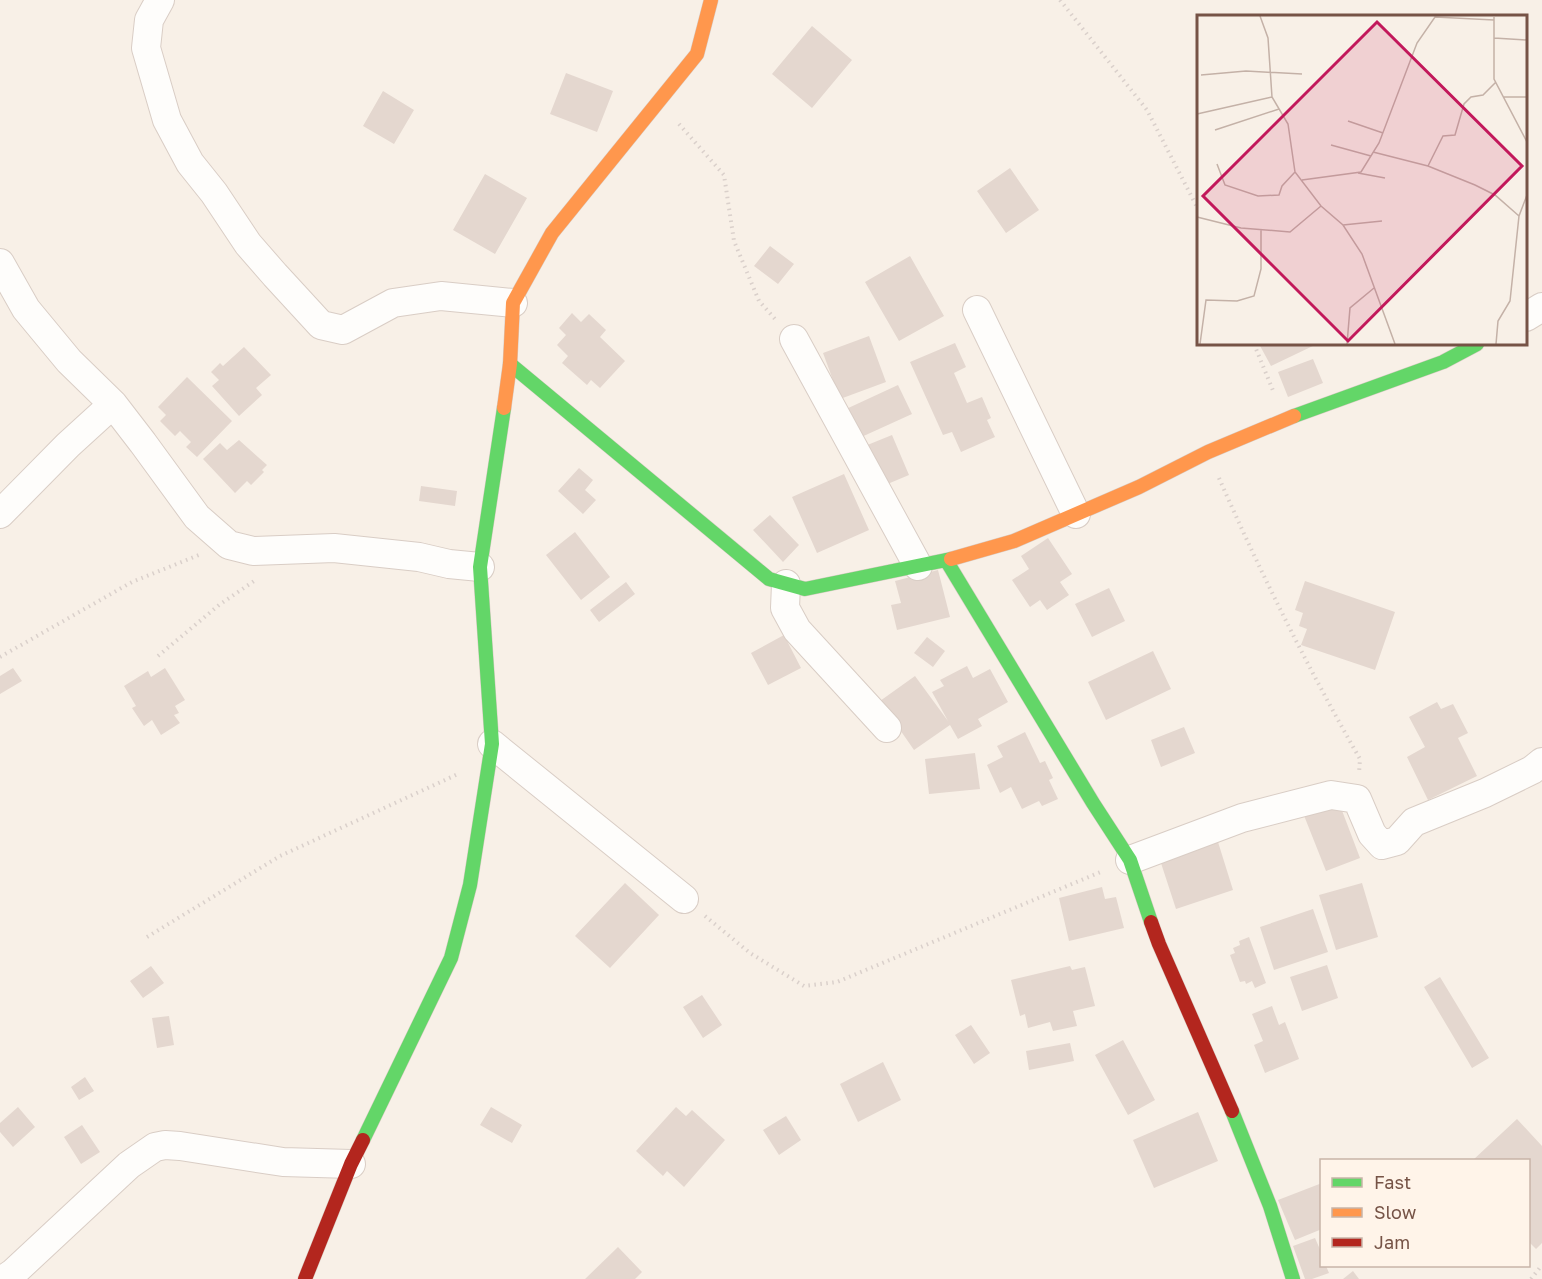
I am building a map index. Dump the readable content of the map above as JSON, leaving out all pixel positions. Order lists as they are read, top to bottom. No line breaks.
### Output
{"legend":["Fast","Slow","Jam"]}
